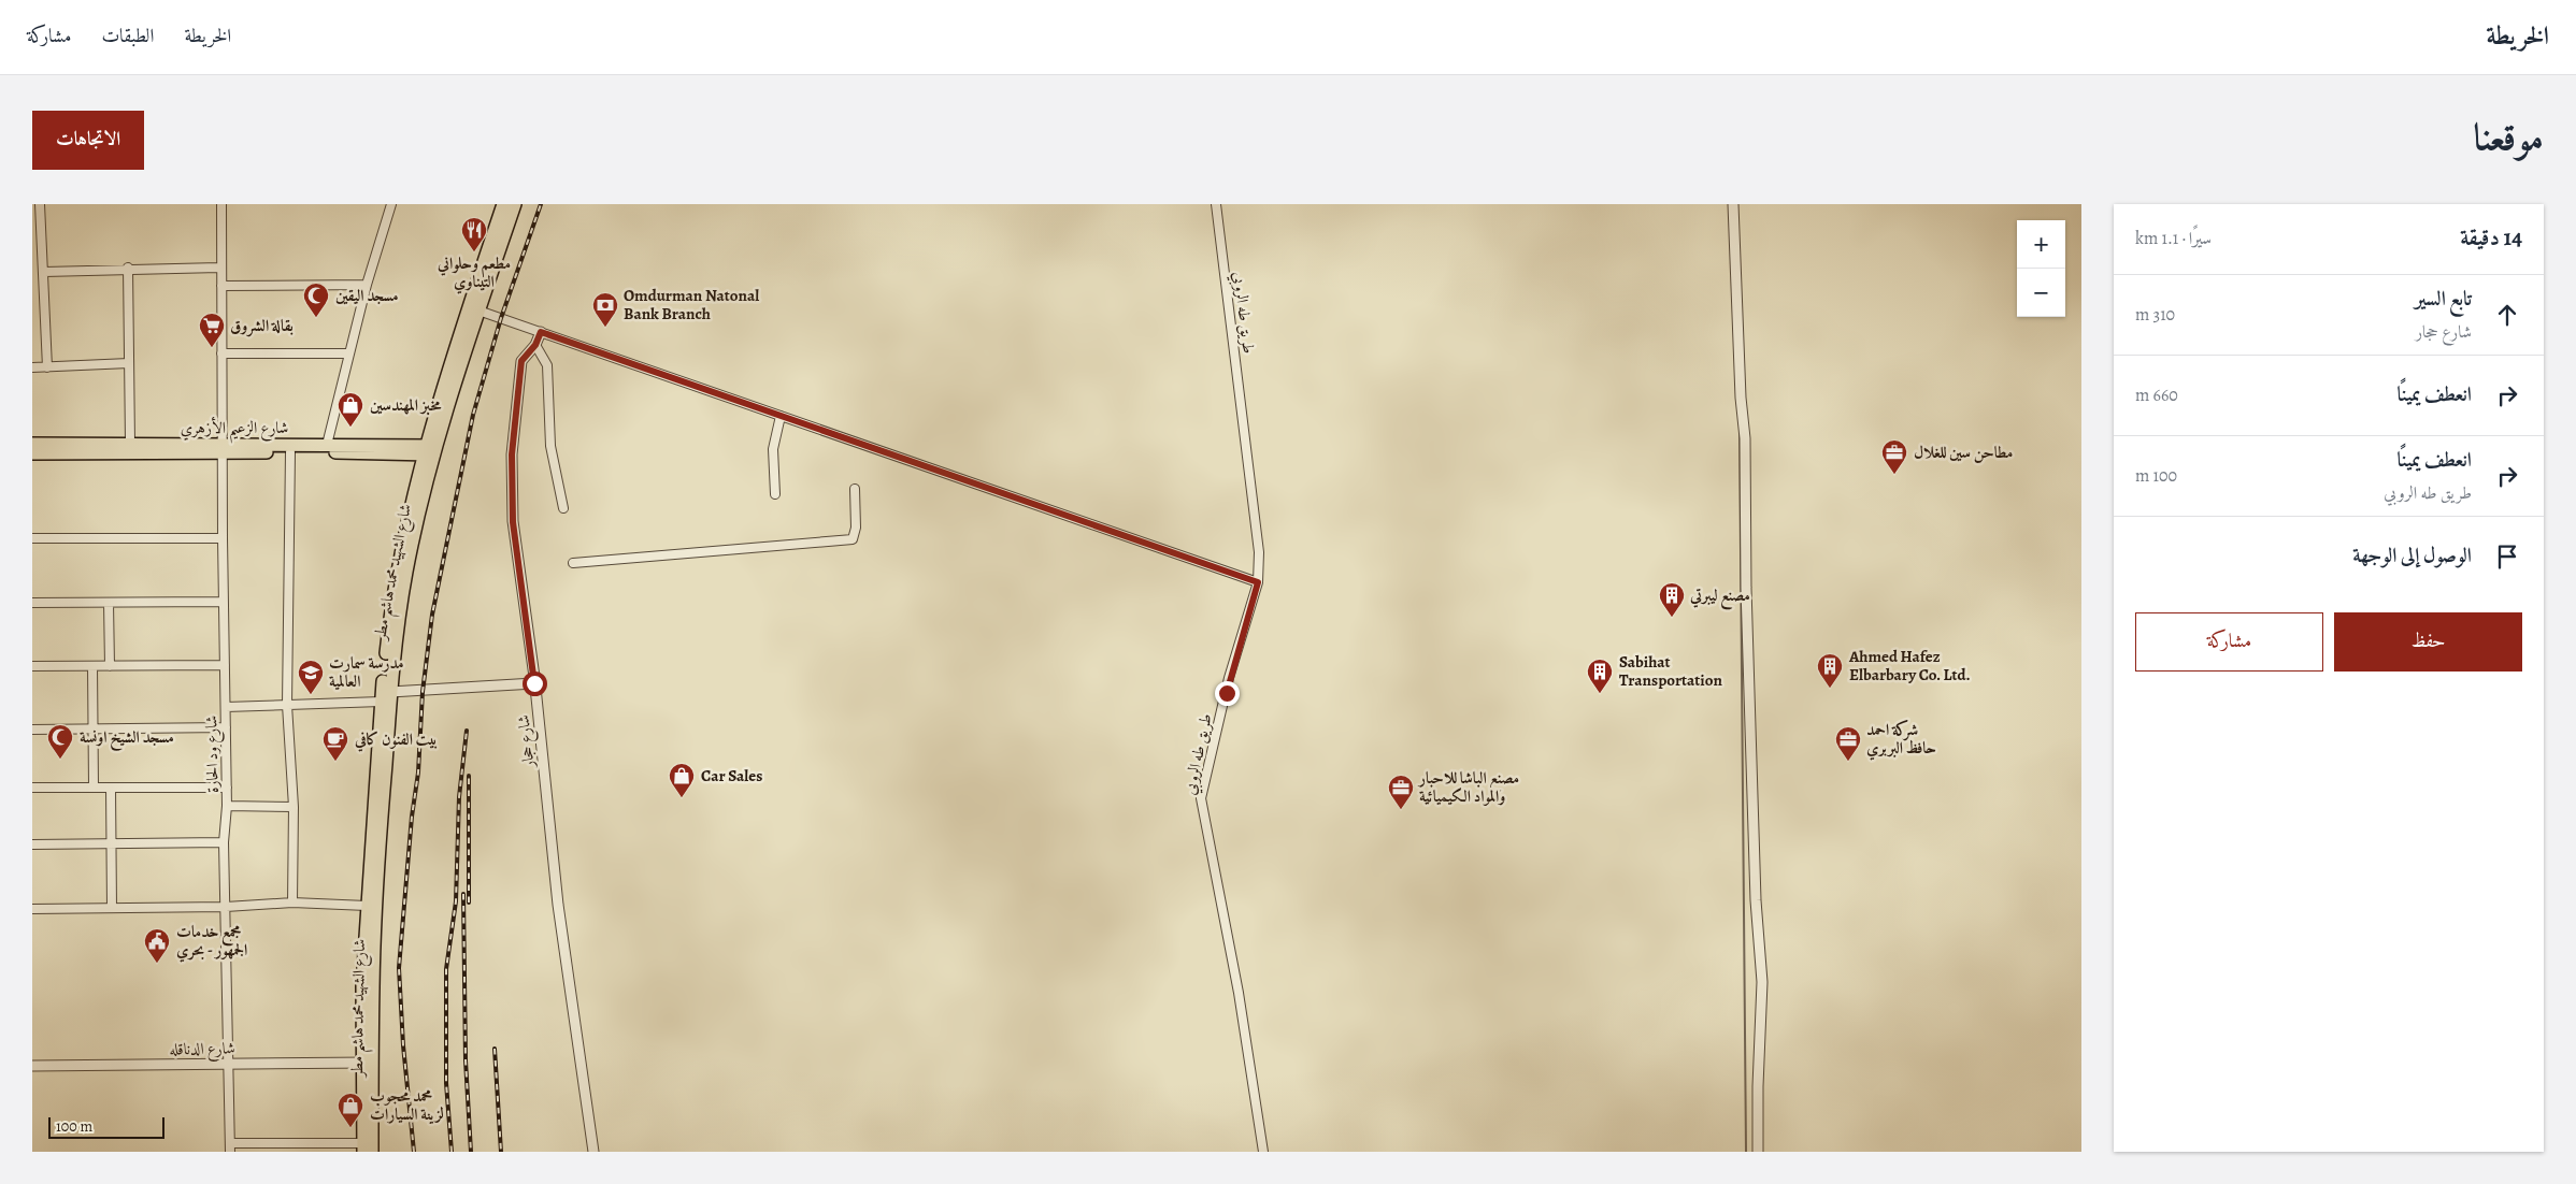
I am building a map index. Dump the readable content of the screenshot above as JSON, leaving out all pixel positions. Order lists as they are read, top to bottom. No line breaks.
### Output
{"streets":{"main road":["شارع الزعيم الأزهري","شارع الشهيد محمد هاشم مطر"],"street":["طريق طه الروبي","شارع حجار","شارع ود الحارة","شارع الدناقله"]},"crossings":[["شارع الزعيم الأزهري","شارع الشهيد محمد هاشم مطر"],["شارع الزعيم الأزهري","شارع ود الحارة"],["شارع الشهيد محمد هاشم مطر","شارع الدناقله"],["شارع ود الحارة","شارع الدناقله"]],"places":{"restaurant":["مطعم وحلواني التيناوي"],"mosque":["مسجد اليقين","مسجد الشيخ اونسة"],"bank":["Omdurman Natonal Bank Branch"],"supermarket":["بقالة الشروق"],"shop":["مخبز المهندسين","Car Sales","محمد محجوب لزينة السيارات"],"office":["مطاحن سين للغلال","شركة احمد حافظ البربري","مصنع الباشا للاحبار والمواد الكيميائية"],"building":["مصنع ليبرتي","Ahmed Hafez Elbarbary Co. Ltd.","Sabihat Transportation"],"school or university":["مدرسة سمارت العالمية"],"cafe":["بيت الفنون كافي"],"public building":["مجمع خدمات الجمهور - بحري"]},"scale_bar":"100 m","page":{"header":"الخريطة","nav":["الخريطة","الطبقات","مشاركة"],"title":"موقعنا","buttons":["الاتجاهات",["حفظ","مشاركة"]],"heading":["14 دقيقة","سيرًا · 1.1 km"],"map_buttons":["+","−"],"list":[["تابع السير","شارع حجار","310 m"],["انعطف يمينًا","660 m"],["انعطف يمينًا","طريق طه الروبي","100 m"],"الوصول إلى الوجهة"],"scale":"100 m"}}
